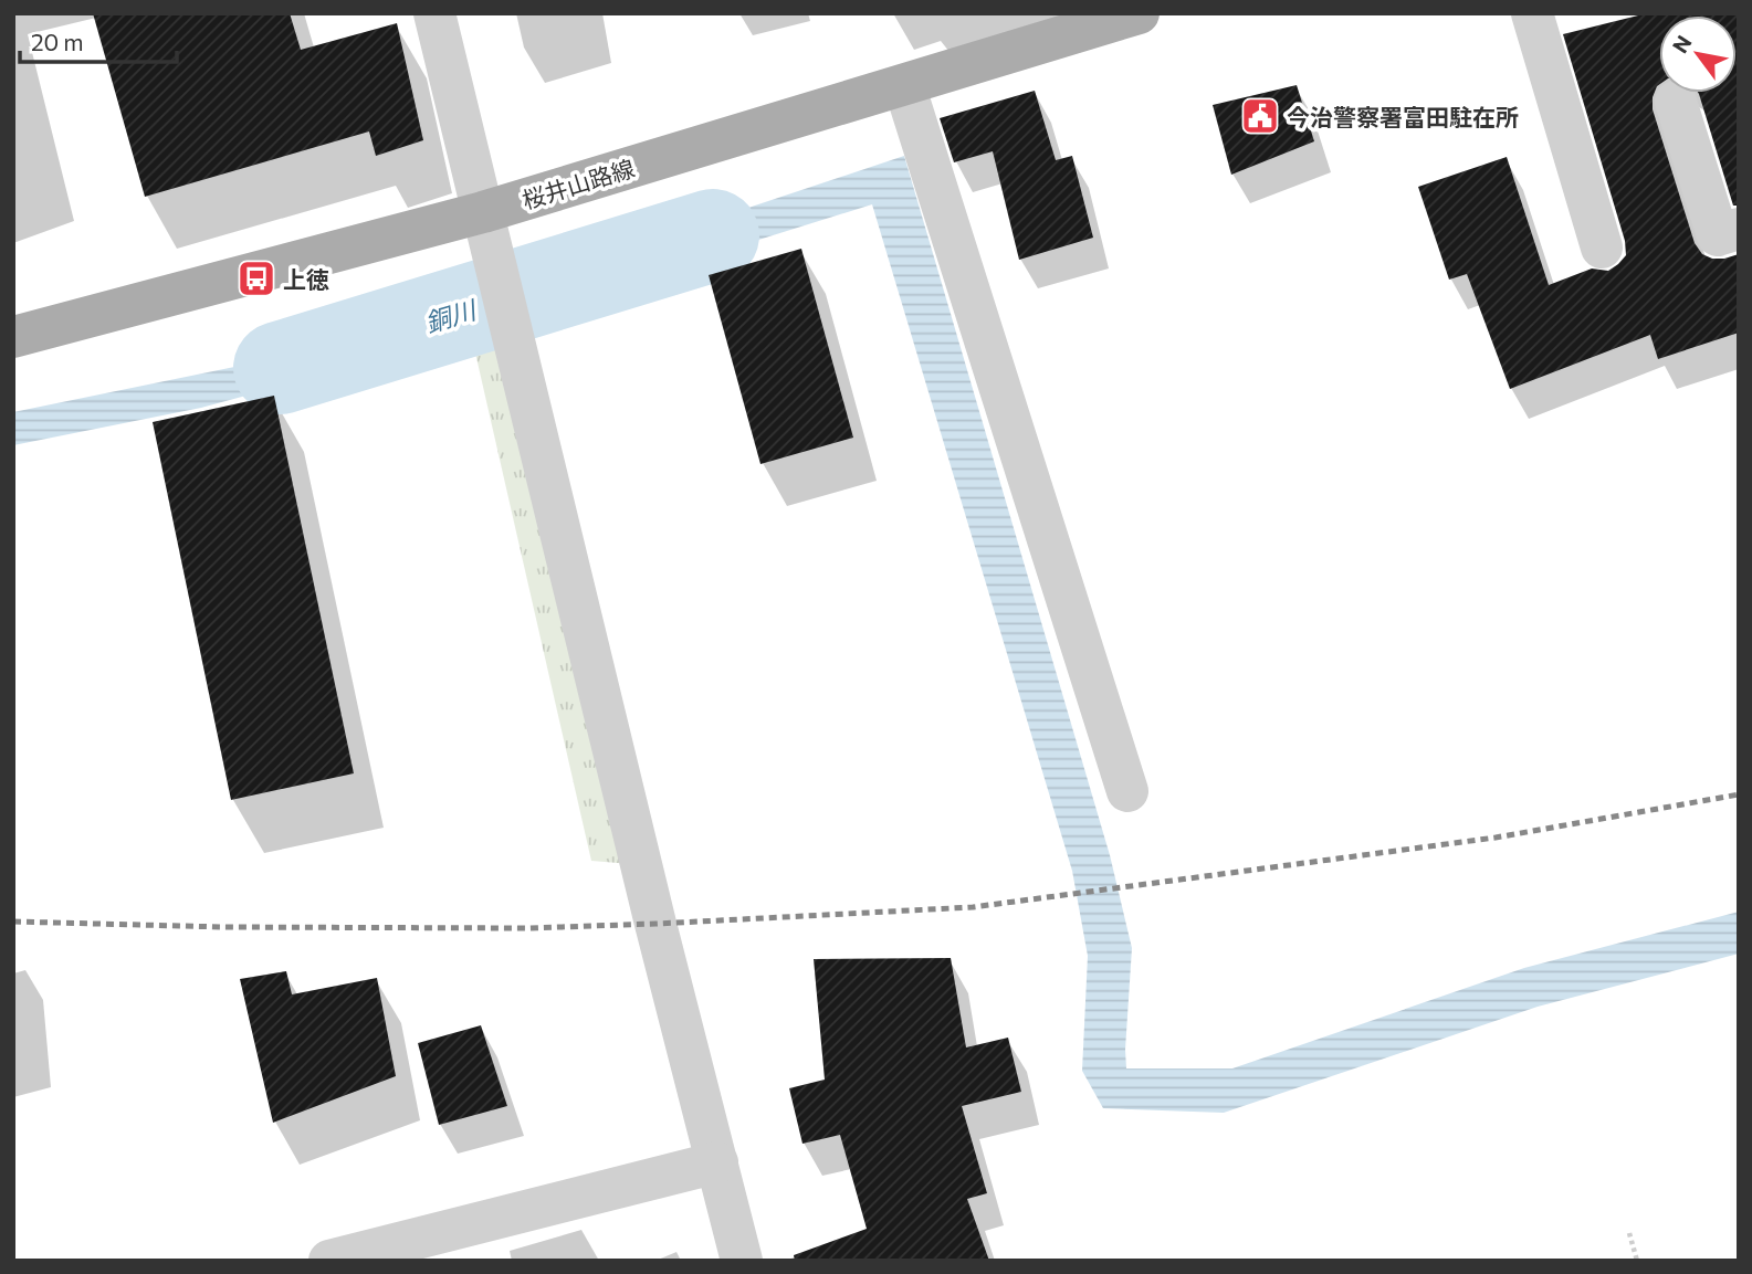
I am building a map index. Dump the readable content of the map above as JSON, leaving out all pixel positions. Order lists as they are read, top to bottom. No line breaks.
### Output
{"streets":{"main road":["桜井山路線"]},"water":["銅川"],"places":{"public building":["今治警察署富田駐在所"],"bus stop":["上徳"]},"scale_bar":"20 m","north":"top left"}
